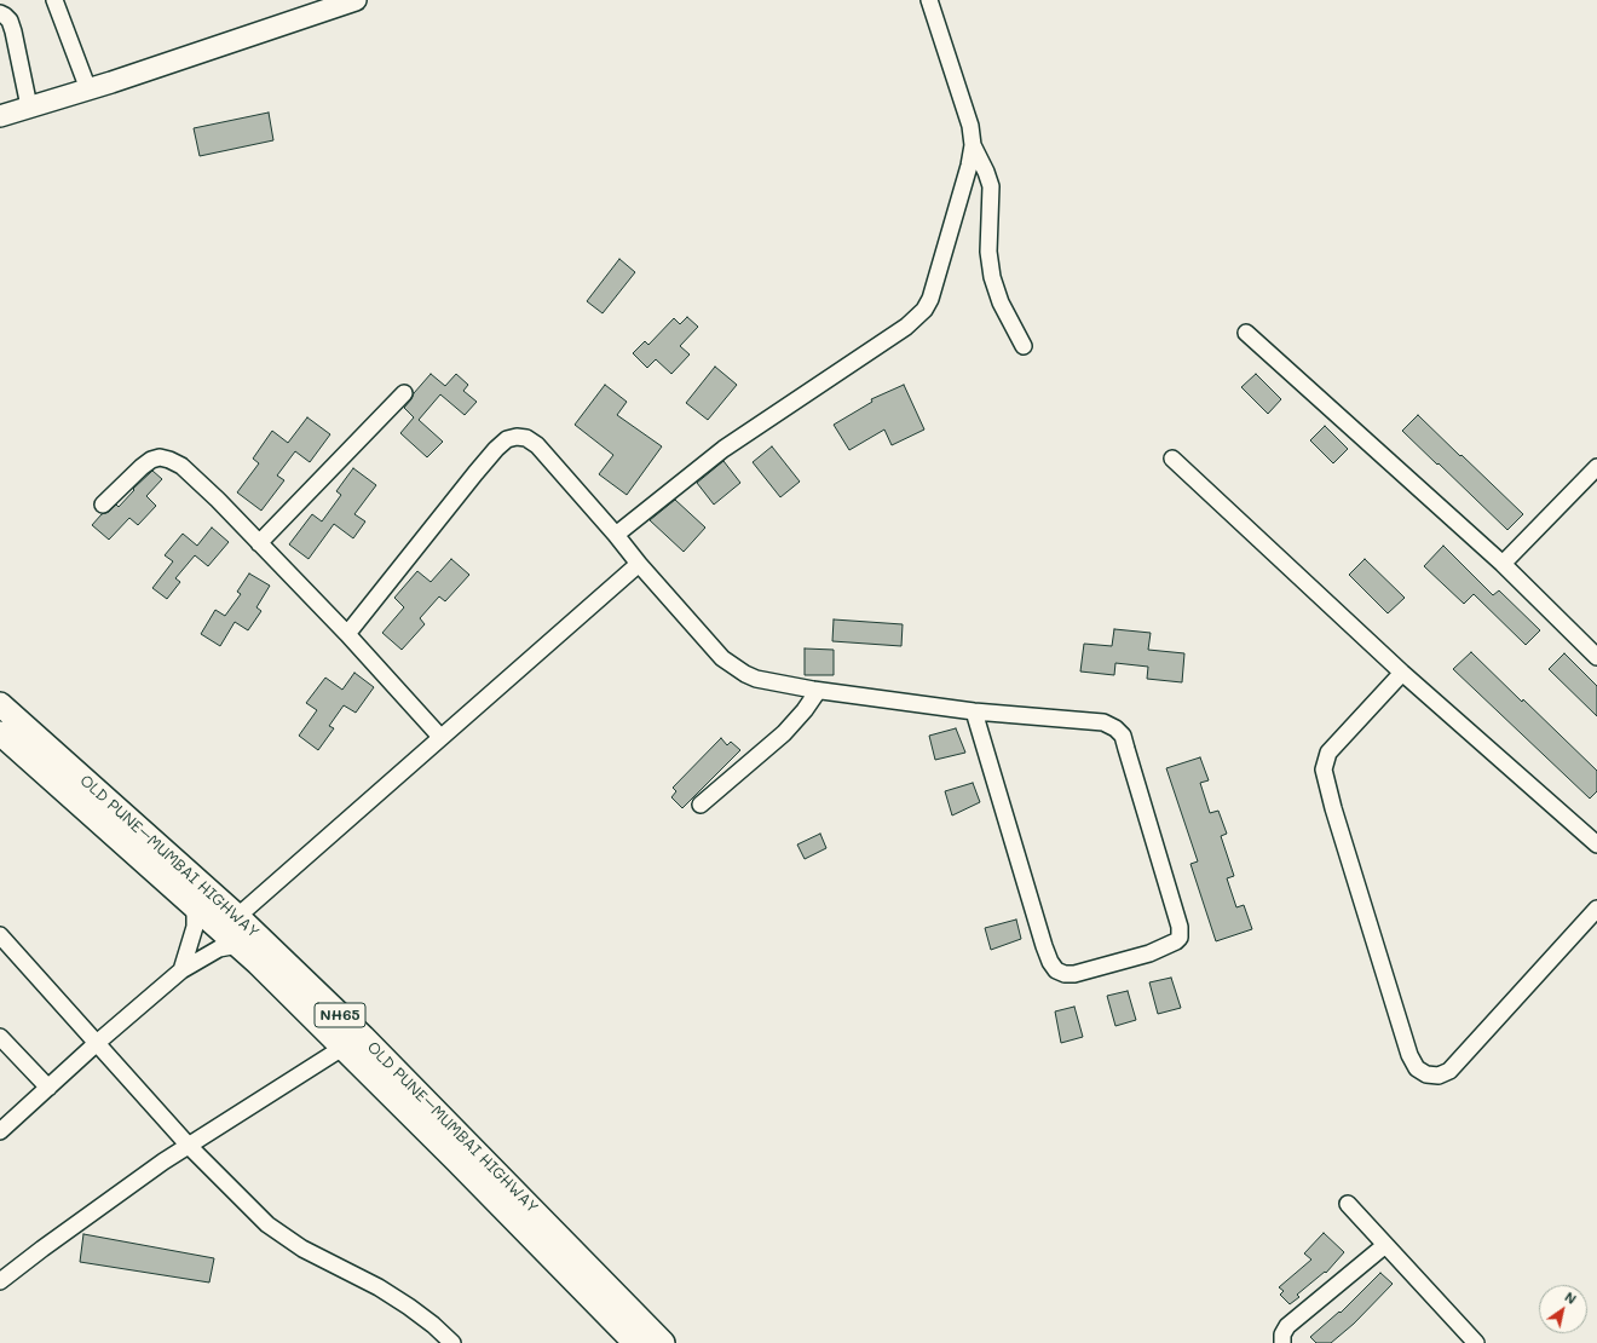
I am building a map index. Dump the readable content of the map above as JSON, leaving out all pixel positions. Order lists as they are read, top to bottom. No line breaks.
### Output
{"streets":{"highway":["OLD PUNE–MUMBAI HIGHWAY","NH65"]},"north":"top right"}
